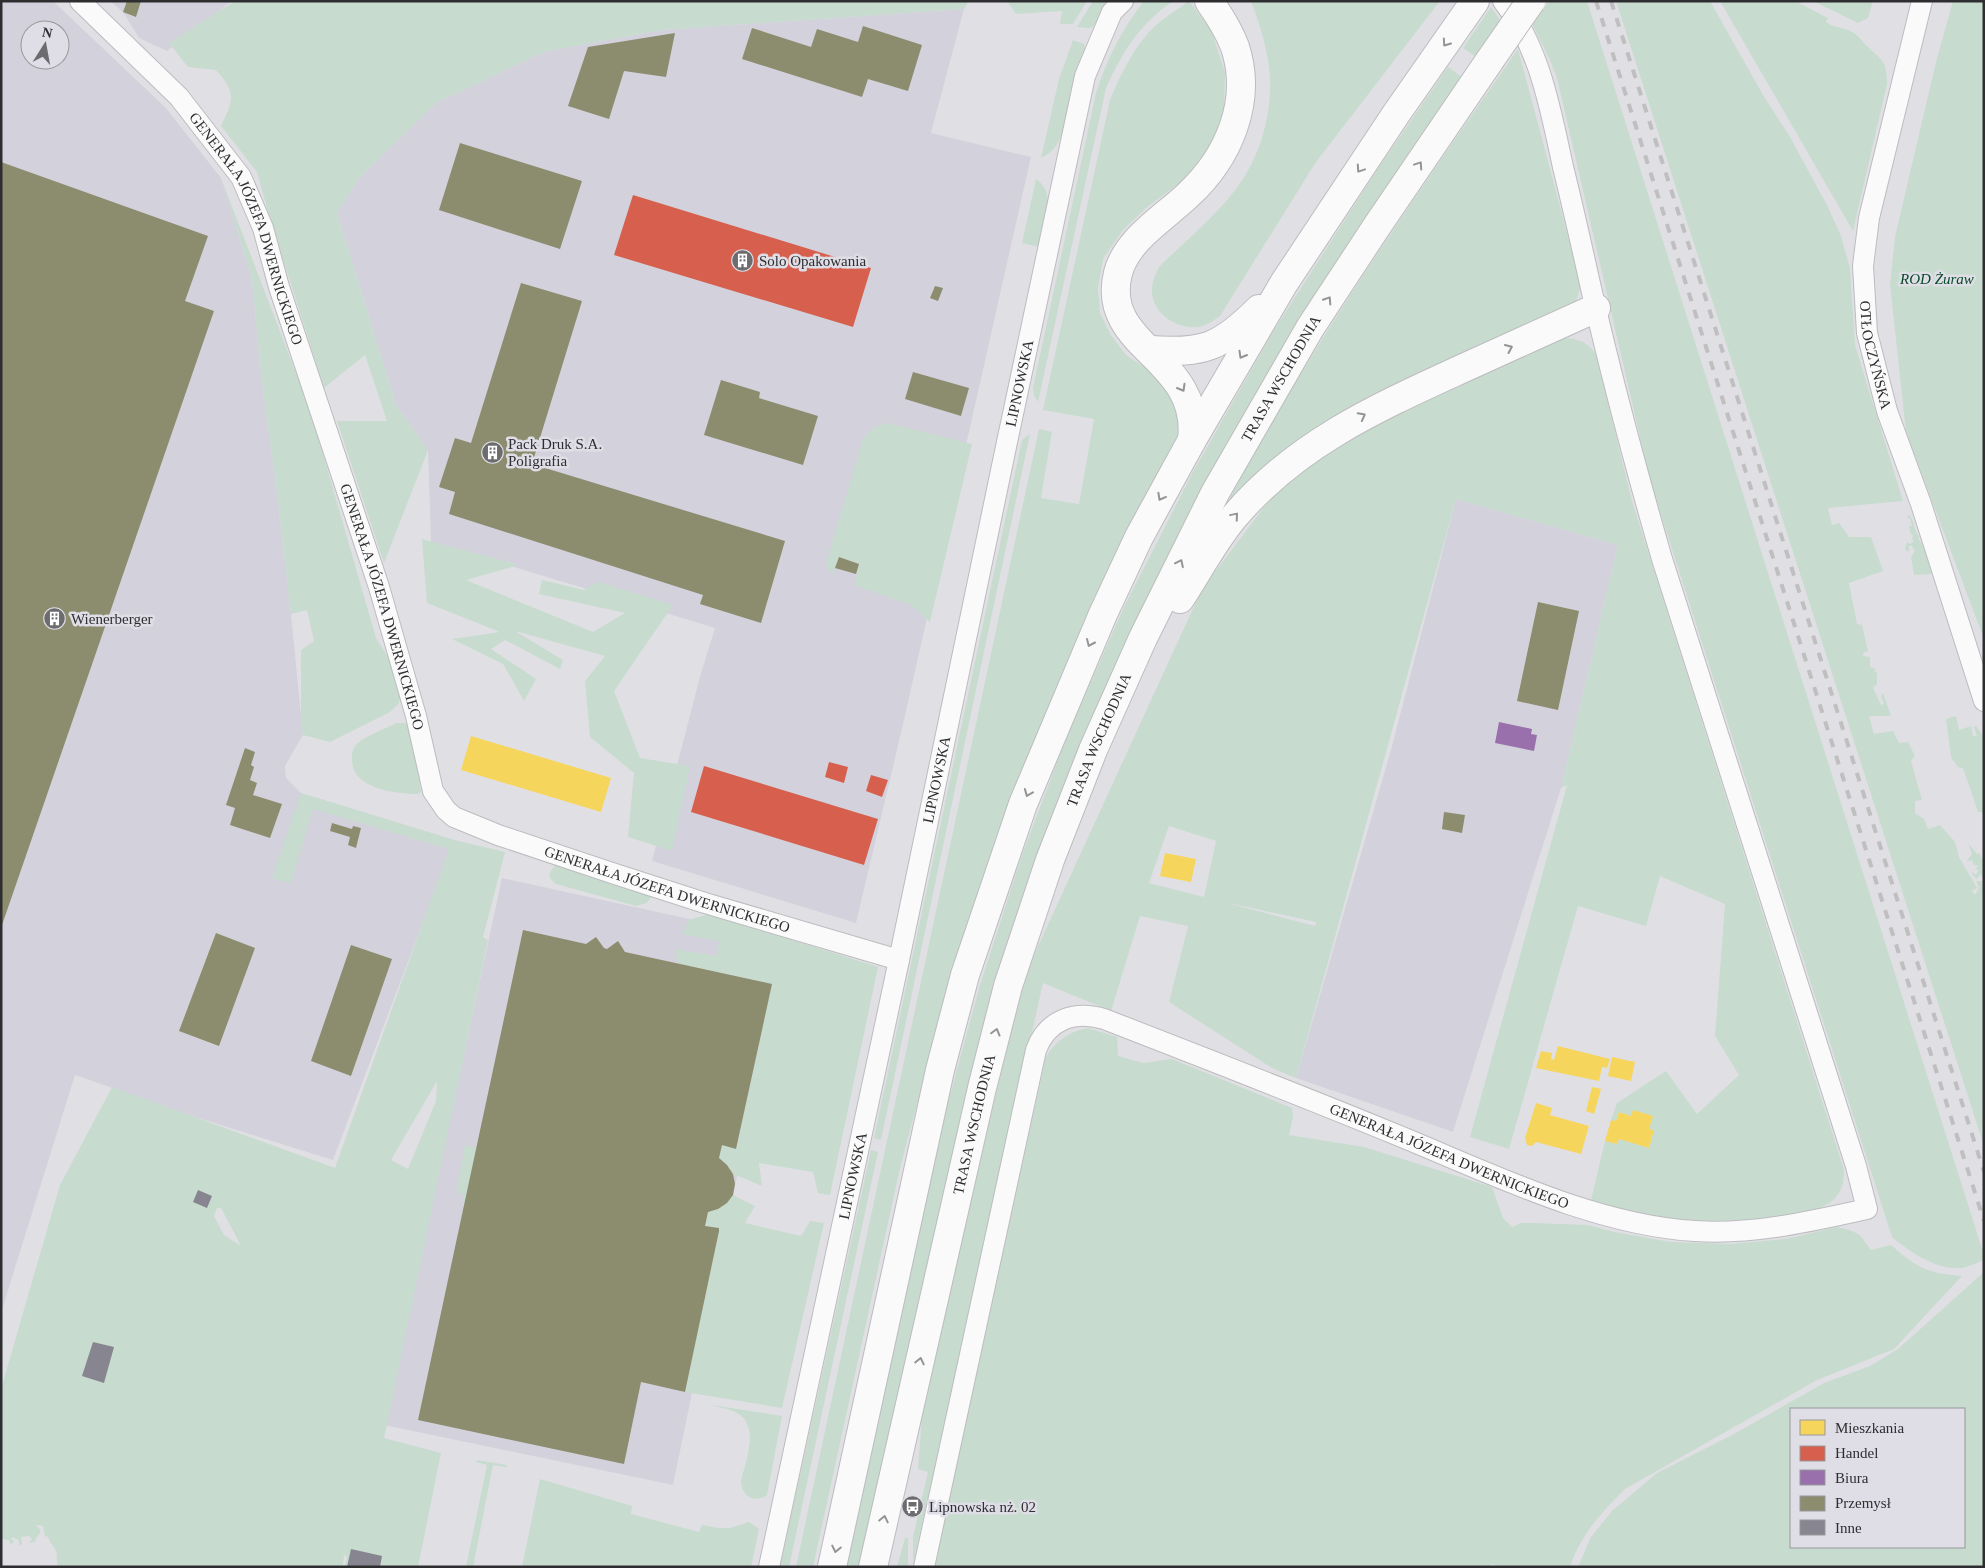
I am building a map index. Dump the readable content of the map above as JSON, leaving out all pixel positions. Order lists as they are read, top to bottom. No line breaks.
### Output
{"streets":{"main road":["TRASA WSCHODNIA"],"street":["GENERAŁA JÓZEFA DWERNICKIEGO","OTŁOCZYŃSKA","LIPNOWSKA"]},"crossings":[["GENERAŁA JÓZEFA DWERNICKIEGO","LIPNOWSKA"]],"parks":["ROD Żuraw"],"places":{"building":["Solo Opakowania","Pack Druk S.A. Poligrafia","Wienerberger"],"bus stop":["Lipnowska nż. 02"]},"legend":["Mieszkania","Handel","Biura","Przemysł","Inne"],"north":"top"}
